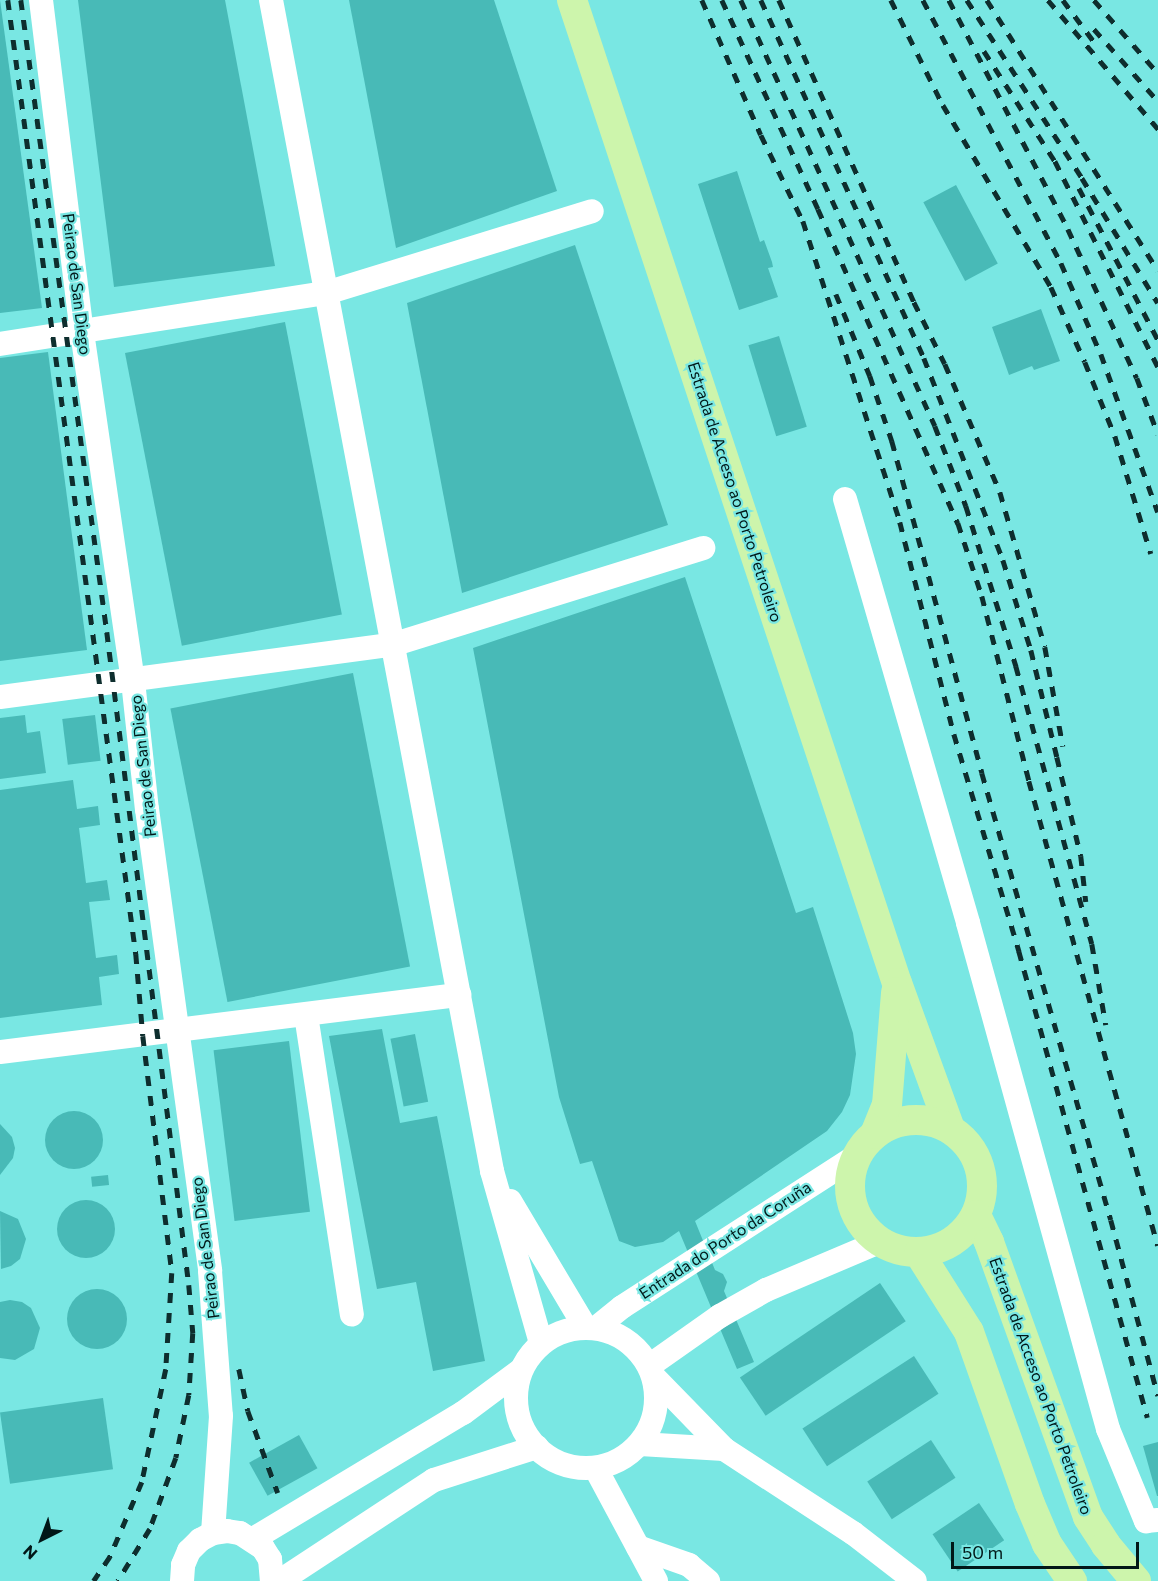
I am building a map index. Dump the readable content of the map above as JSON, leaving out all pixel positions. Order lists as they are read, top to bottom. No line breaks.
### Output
{"streets":{"main road":["Estrada de Acceso ao Porto Petroleiro"],"lane":["Peirao de San Diego","Entrada do Porto da Coruña"]},"crossings":[["Estrada de Acceso ao Porto Petroleiro","Entrada do Porto da Coruña"]],"scale_bar":"50 m","north":"bottom left"}
